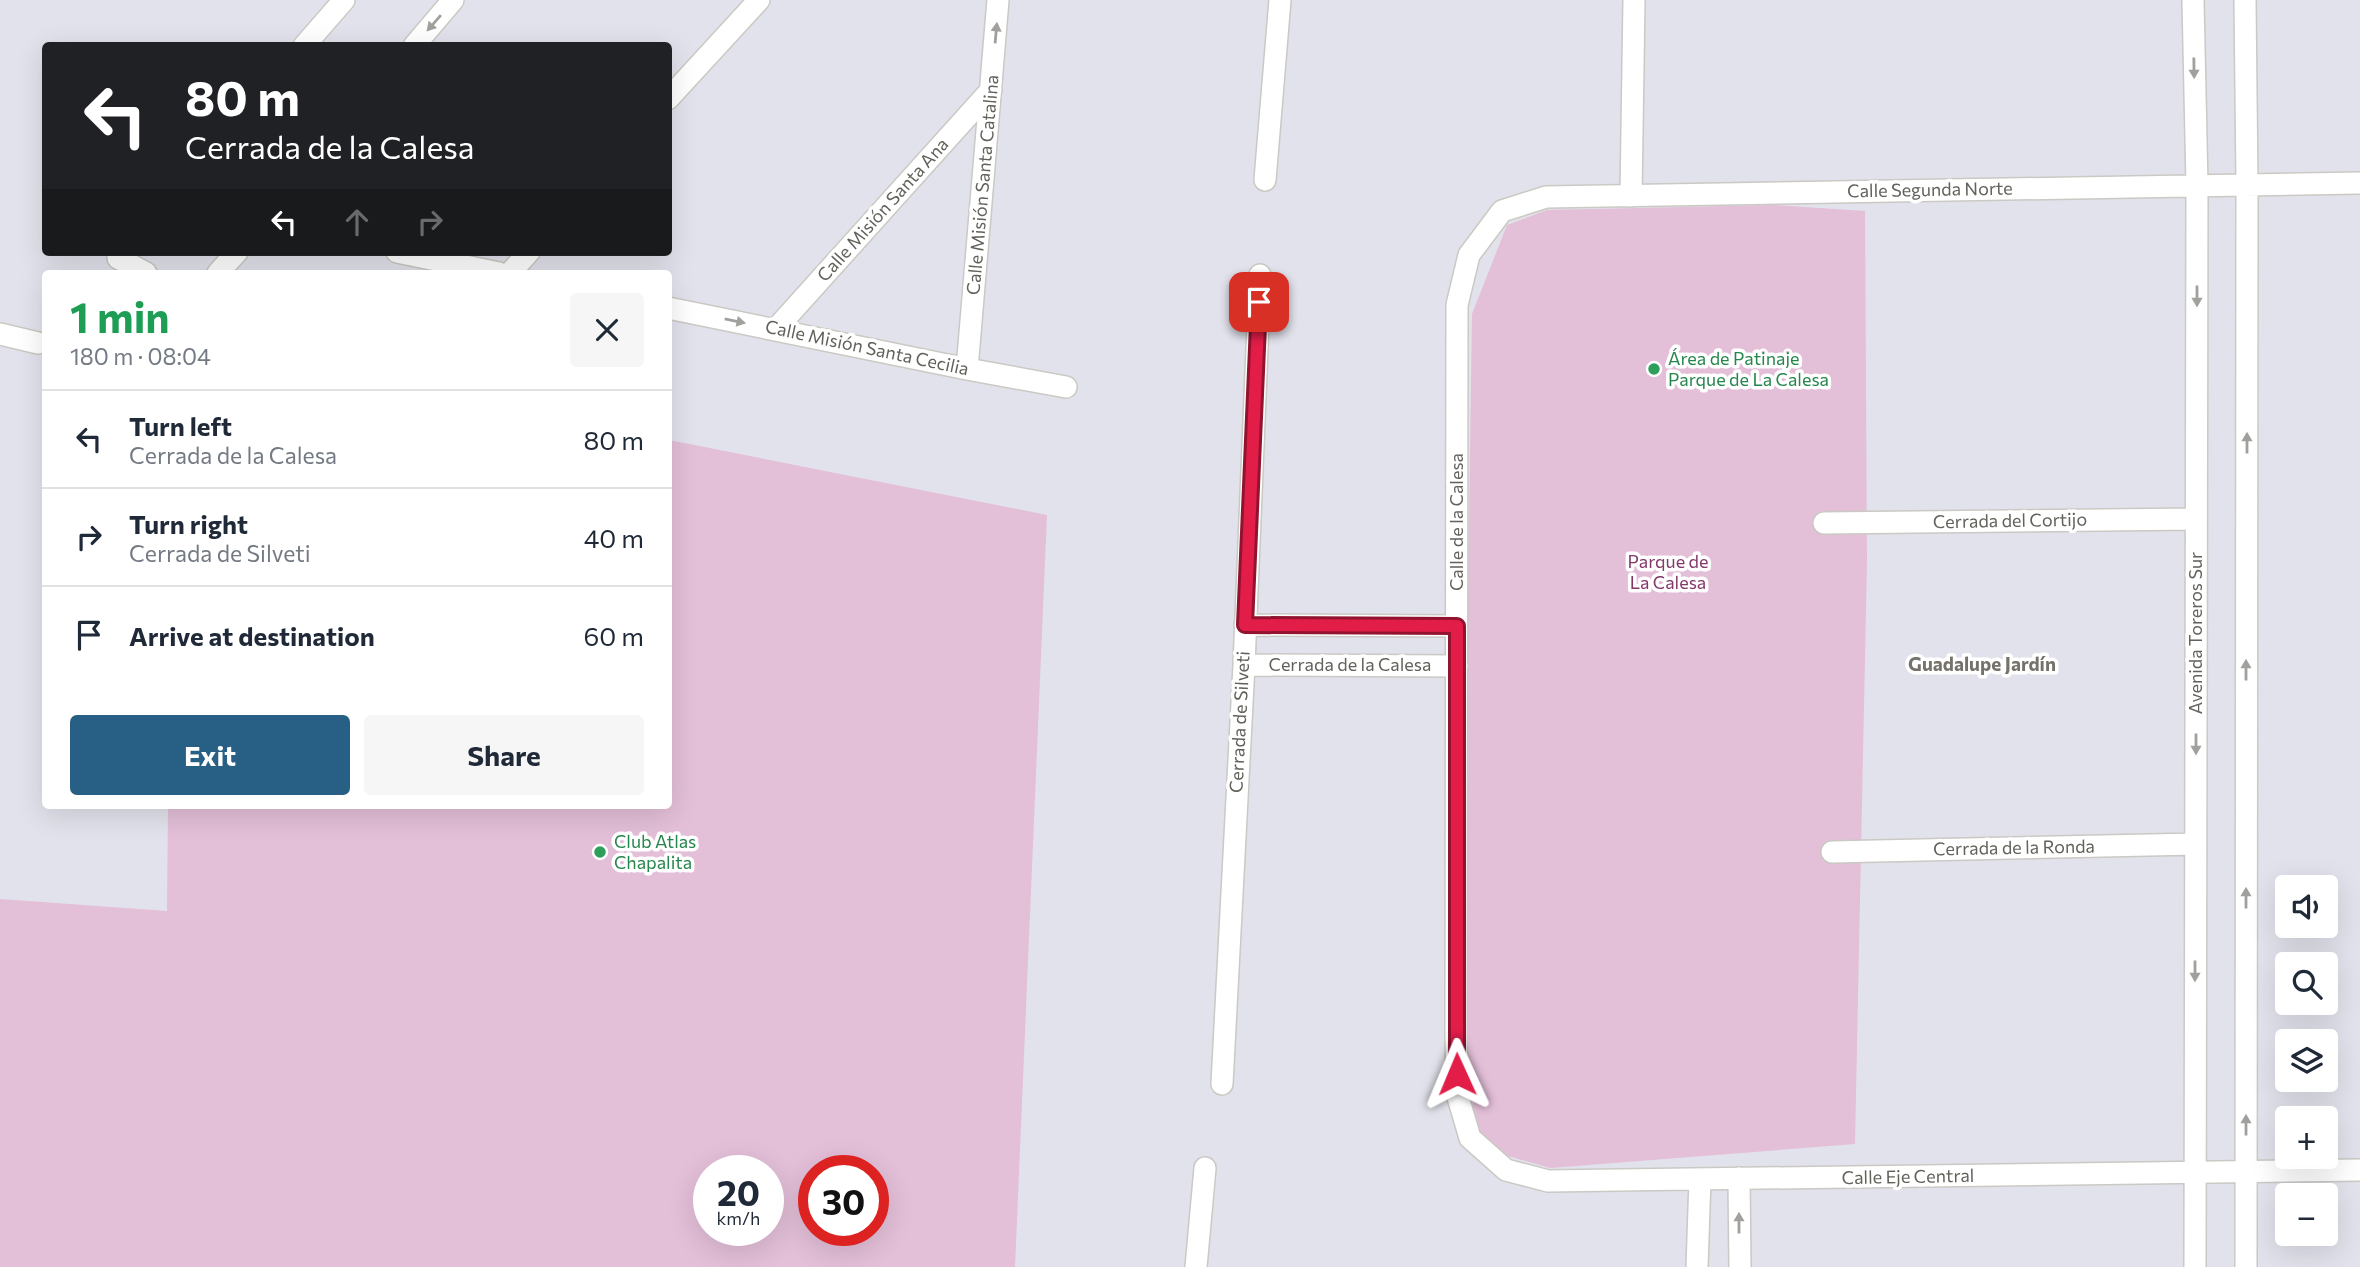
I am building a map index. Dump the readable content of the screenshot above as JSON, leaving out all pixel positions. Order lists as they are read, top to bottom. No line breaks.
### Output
{"streets":{"street":["Calle Misión Santa Catalina","Calle Segunda Norte","Calle Misión Santa Ana","Calle Misión Santa Cecilia","Cerrada del Cortijo","Calle de la Calesa","Avenida Toreros Sur","Cerrada de la Calesa","Cerrada de Silveti","Cerrada de la Ronda","Calle Eje Central"]},"crossings":[["Calle Misión Santa Catalina","Calle Misión Santa Ana"],["Calle Misión Santa Catalina","Calle Misión Santa Cecilia"],["Calle Segunda Norte","Calle de la Calesa"],["Calle Segunda Norte","Avenida Toreros Sur"],["Calle Misión Santa Ana","Calle Misión Santa Cecilia"],["Cerrada del Cortijo","Avenida Toreros Sur"],["Calle de la Calesa","Cerrada de la Calesa"],["Calle de la Calesa","Calle Eje Central"],["Avenida Toreros Sur","Cerrada de la Ronda"],["Avenida Toreros Sur","Calle Eje Central"],["Cerrada de la Calesa","Cerrada de Silveti"]],"districts":["Guadalupe Jardín"],"parks":["Parque de La Calesa"],"places":["Área de Patinaje Parque de La Calesa","Club Atlas Chapalita"],"page":{"turn":["80 m","Cerrada de la Calesa"],"heading":["1 min","180 m · 08:04"],"list":[{"name":"Turn left","note":"Cerrada de la Calesa","value":"80 m"},{"name":"Turn right","note":"Cerrada de Silveti","value":"40 m"},{"name":"Arrive at destination","value":"60 m"}],"buttons":["Exit","Share"],"map_buttons":["+","−"],"speed":"20 km/h","limit":"30"}}
